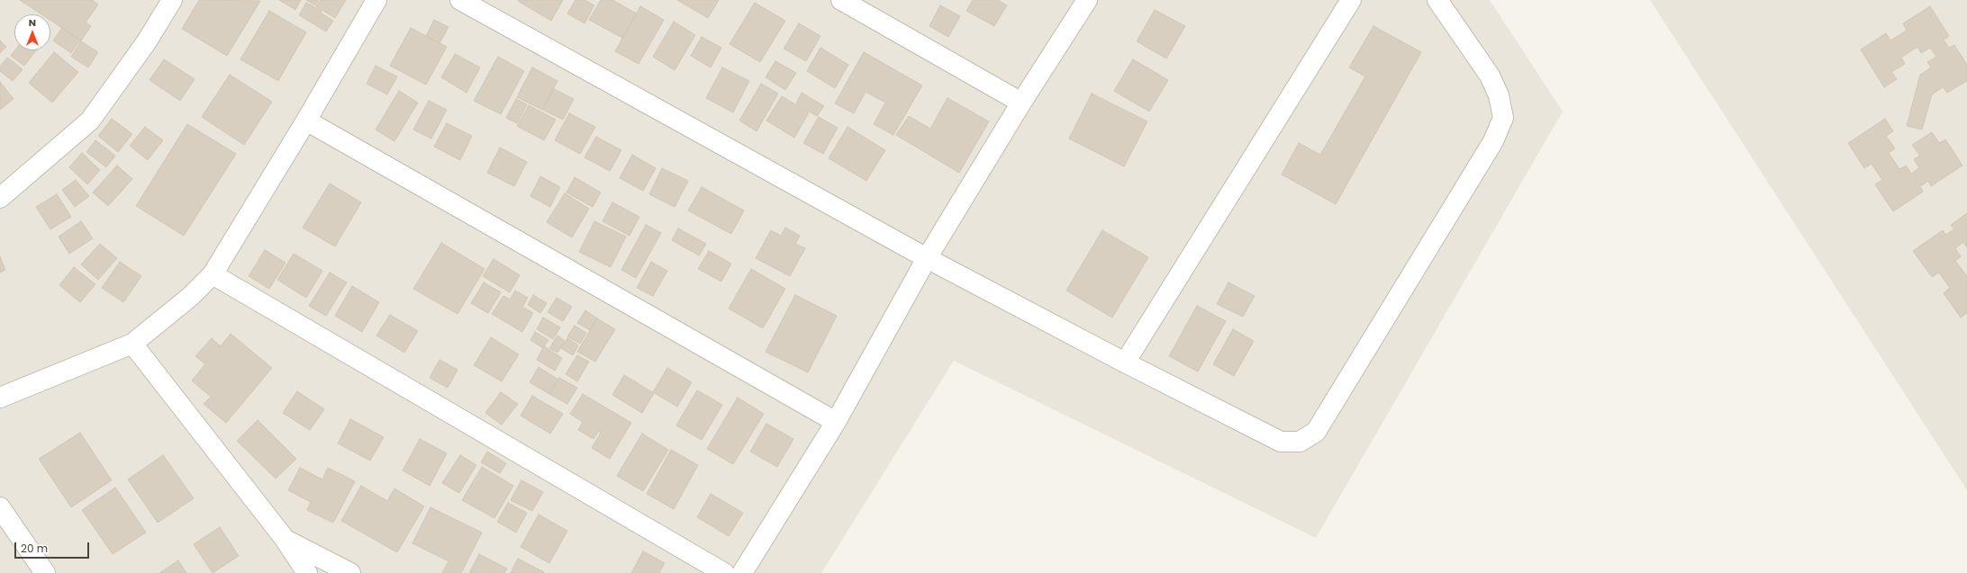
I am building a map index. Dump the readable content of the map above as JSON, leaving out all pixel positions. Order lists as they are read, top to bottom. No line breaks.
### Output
{"scale_bar":"20 m","north":"top"}
